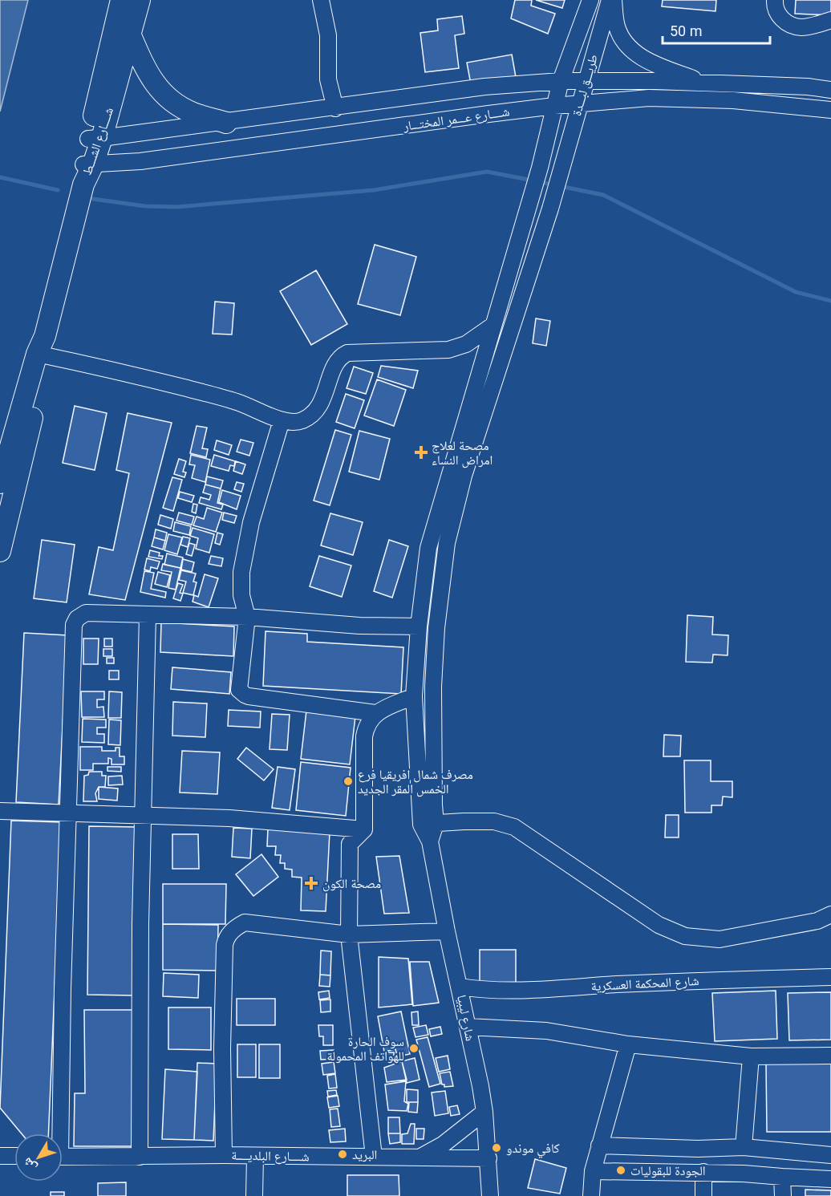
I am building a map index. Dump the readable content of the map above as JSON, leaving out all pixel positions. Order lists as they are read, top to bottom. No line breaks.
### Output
{"streets":{"main road":["شــــارع الشـــط"],"street":["طريـــق لبـــدة","شــــارع عـــمر المختـــار","شارع المحكمة العسكرية","شارع ليبيا","شــــارع البلديــــة"]},"crossings":[["طريـــق لبـــدة","شــــارع عـــمر المختـــار"],["طريـــق لبـــدة","شارع ليبيا"],["شــــارع عـــمر المختـــار","شــــارع الشـــط"],["شارع المحكمة العسكرية","شارع ليبيا"],["شارع ليبيا","شــــارع البلديــــة"]],"places":{"health":["مصحة لعلاج امراض النساء","مصحة الكون"],"other":["مصرف شمال افريقيا فرع الخمس المقر الجديد","سوف الحارة للهواتف المحمولة","كافي موندو","البريد","الجودة للبقوليات"]},"scale_bar":"50 m","north":"bottom left"}
